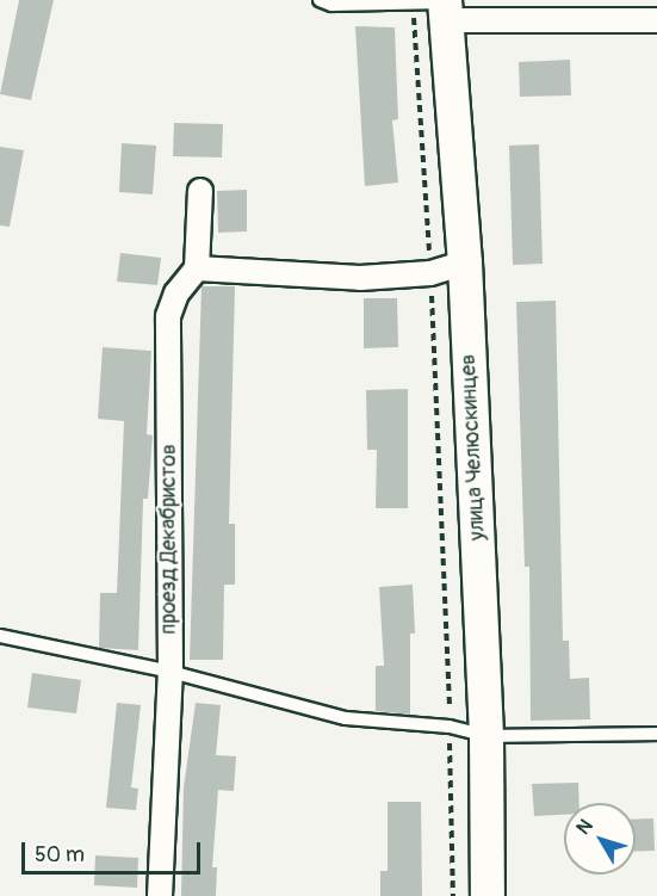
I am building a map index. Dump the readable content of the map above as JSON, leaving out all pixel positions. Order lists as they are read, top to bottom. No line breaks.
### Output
{"streets":{"street":["улица Челюскинцев","проезд Декабристов"]},"scale_bar":"50 m","north":"top left"}
